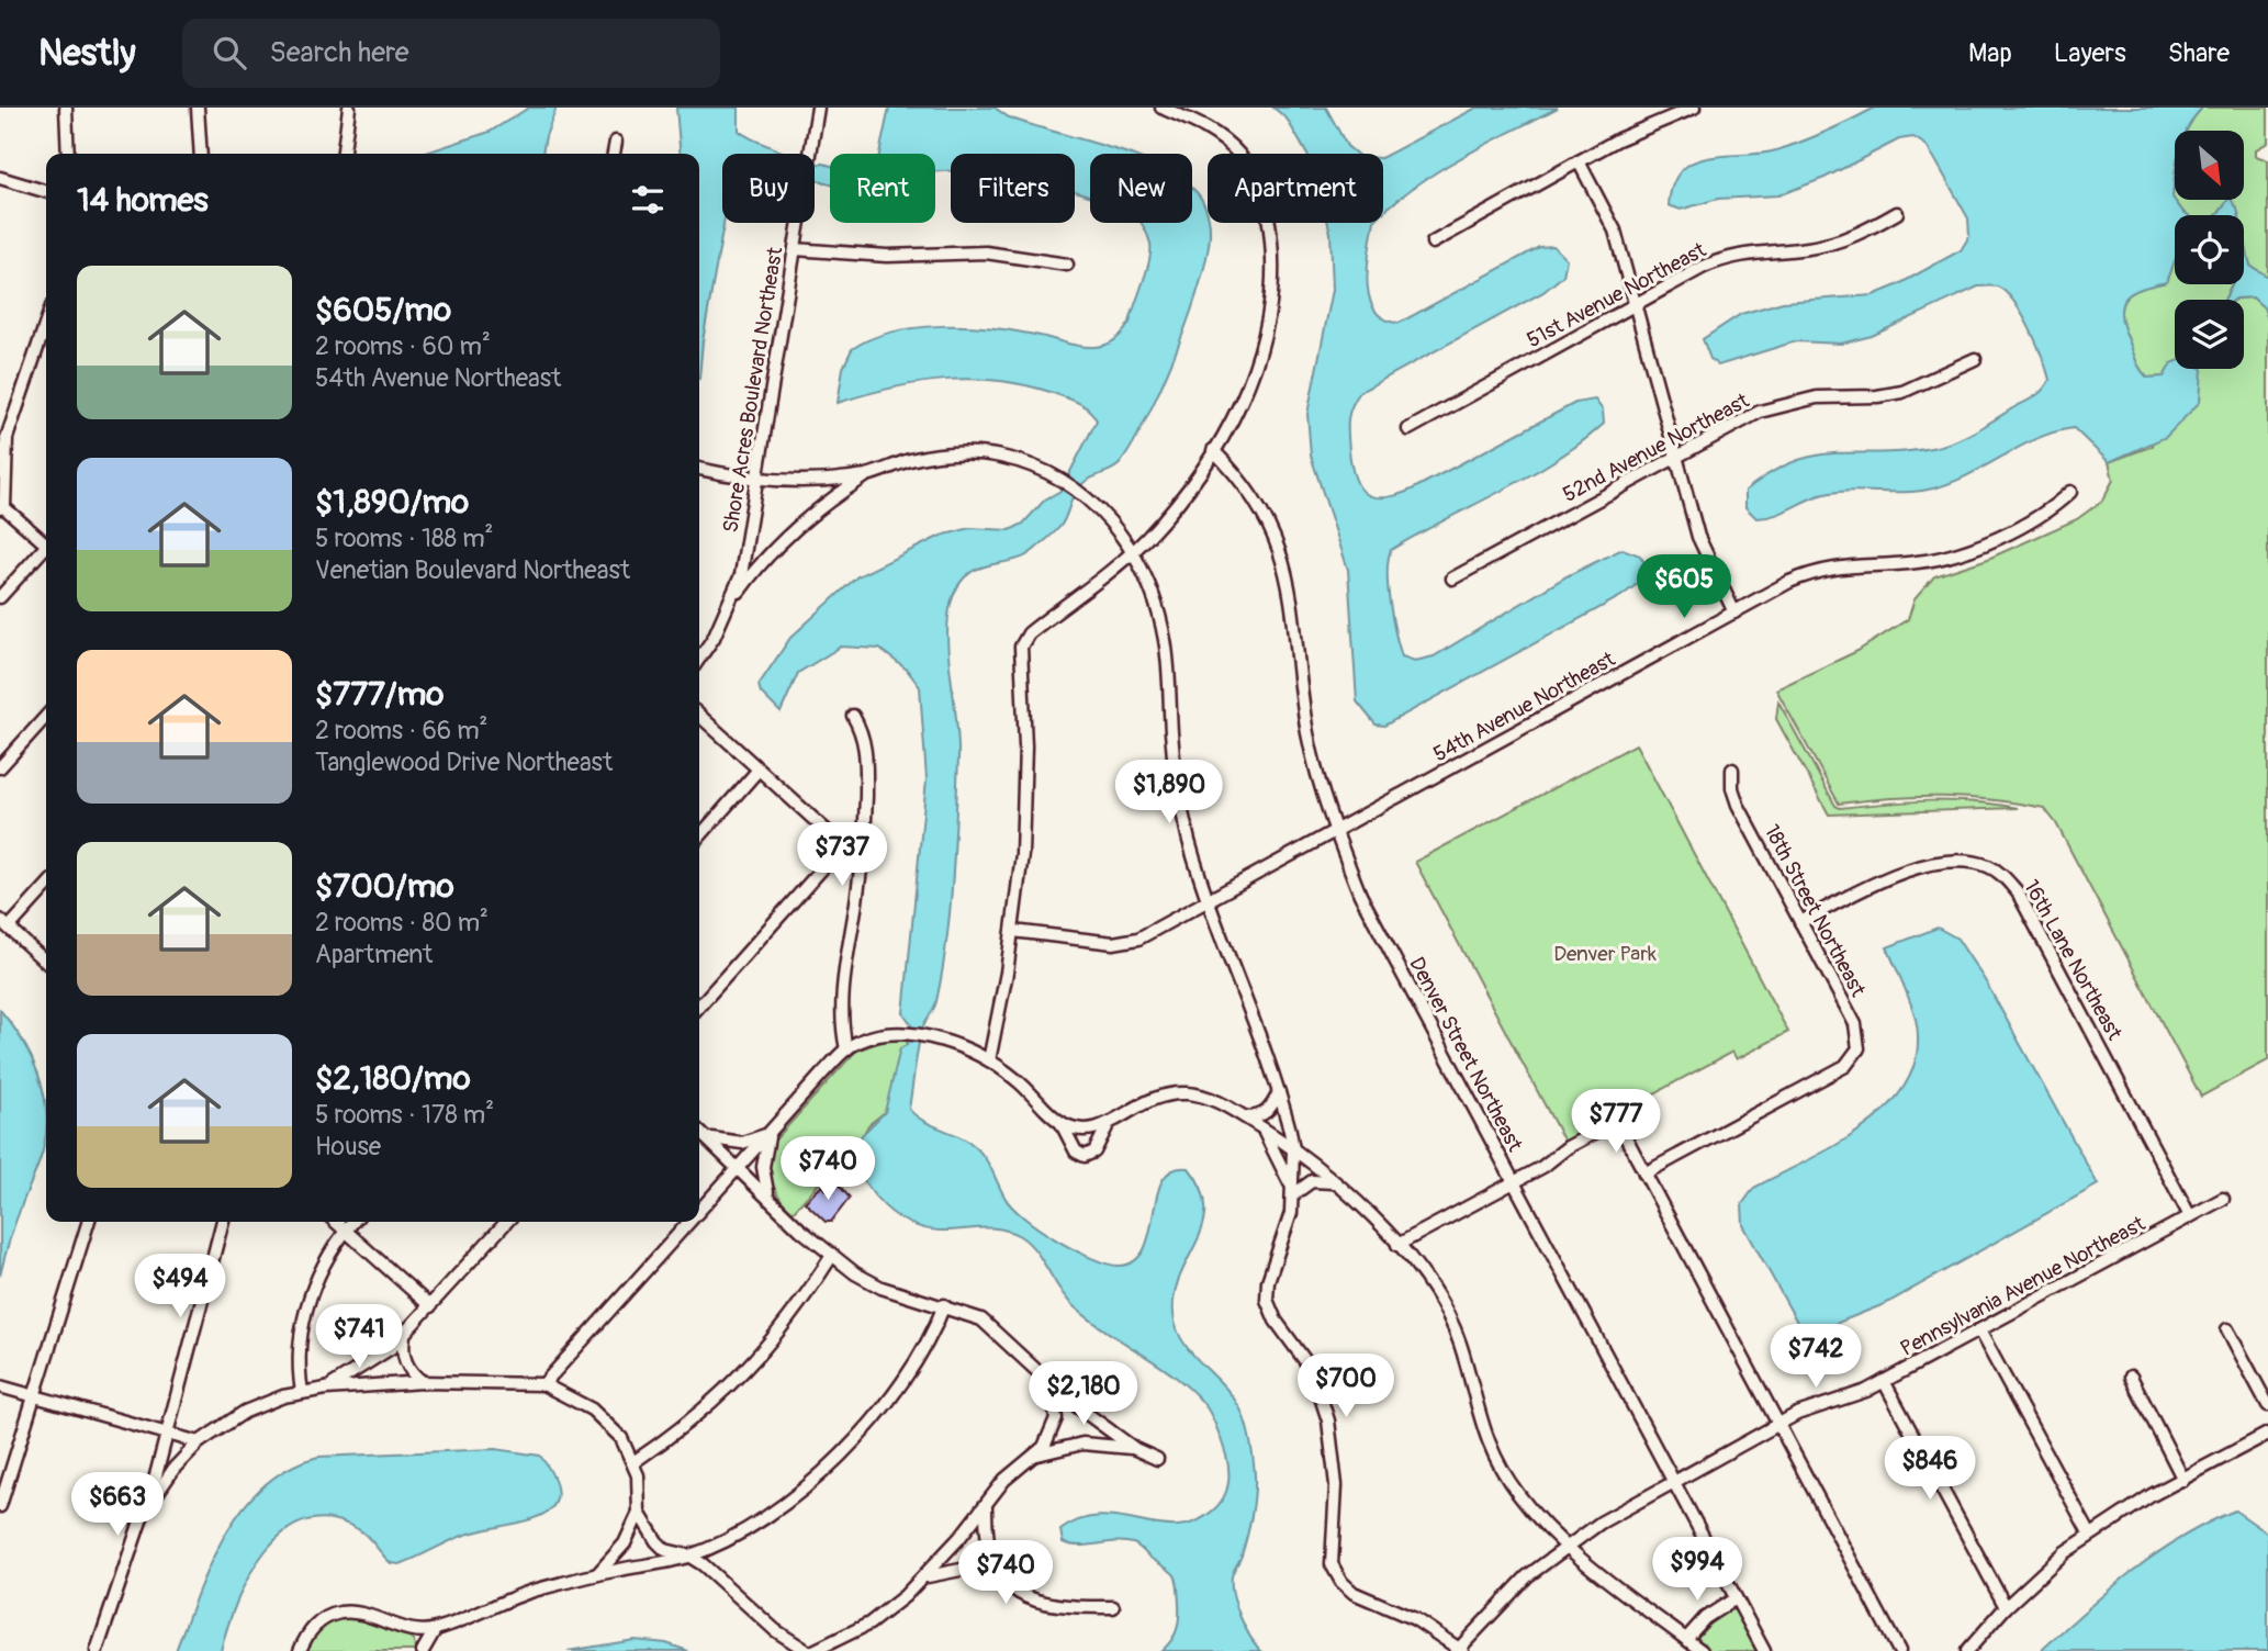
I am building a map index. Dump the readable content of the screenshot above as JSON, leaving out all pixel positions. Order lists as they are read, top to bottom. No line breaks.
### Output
{"streets":{"street":["51st Avenue Northeast","Shore Acres Boulevard Northeast","52nd Avenue Northeast","54th Avenue Northeast","18th Street Northeast","16th Lane Northeast","Denver Street Northeast","Pennsylvania Avenue Northeast"]},"crossings":[["54th Avenue Northeast","Denver Street Northeast"],["18th Street Northeast","16th Lane Northeast"],["16th Lane Northeast","Pennsylvania Avenue Northeast"],["Denver Street Northeast","Pennsylvania Avenue Northeast"]],"parks":["Denver Park"],"north":"bottom right","page":{"header":"Nestly","search":"Search here","nav":["Map","Layers","Share"],"chip":["Buy","Rent","Filters","New","Apartment"],"heading":"14 homes","list":[{"name":"$605/mo","note":"2 rooms · 60 m² · 54th Avenue Northeast"},{"name":"$1,890/mo","note":"5 rooms · 188 m² · Venetian Boulevard Northeast"},{"name":"$777/mo","note":"2 rooms · 66 m² · Tanglewood Drive Northeast"},{"name":"$700/mo","note":"2 rooms · 80 m² · Apartment"},{"name":"$2,180/mo","note":"5 rooms · 178 m² · House"}],"price":["$605","$1,890","$737","$777","$740","$494","$741","$742","$700","$2,180","$846","$663","$994","$740"]}}
